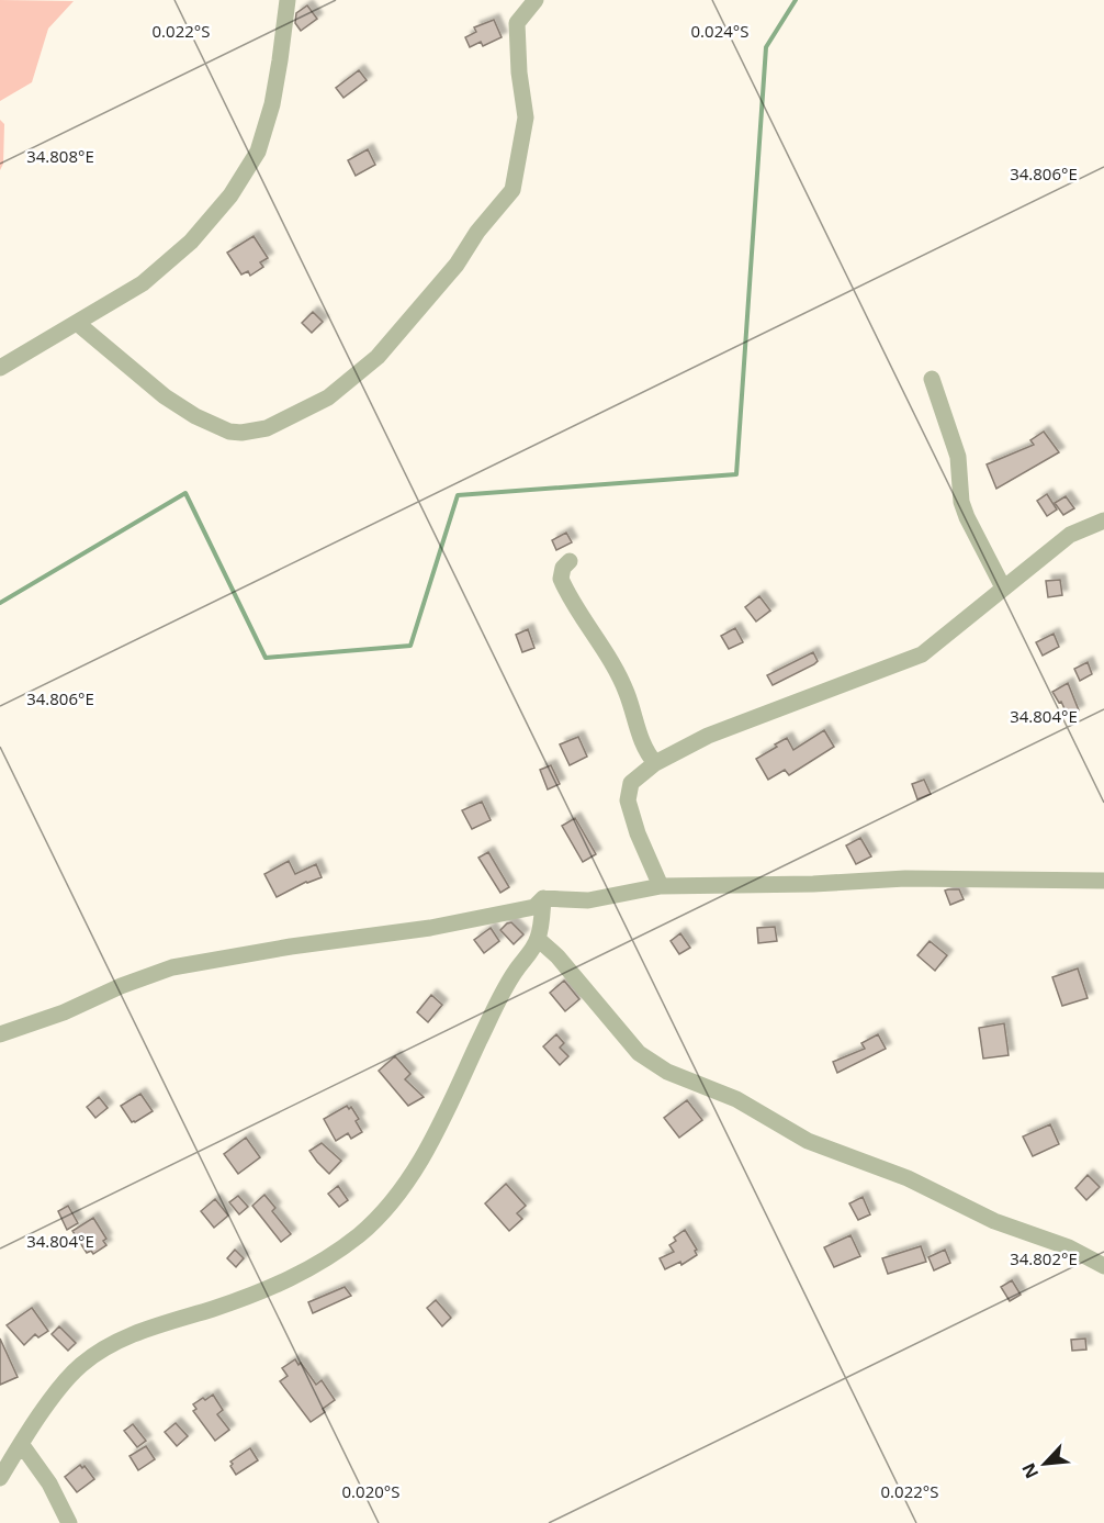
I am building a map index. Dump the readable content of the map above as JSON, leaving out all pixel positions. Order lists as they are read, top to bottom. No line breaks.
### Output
{"north":"bottom left","coordinates":["0.024°S","0.022°S","34.808°E","34.806°E","34.804°E","34.802°E","0.020°S"]}
